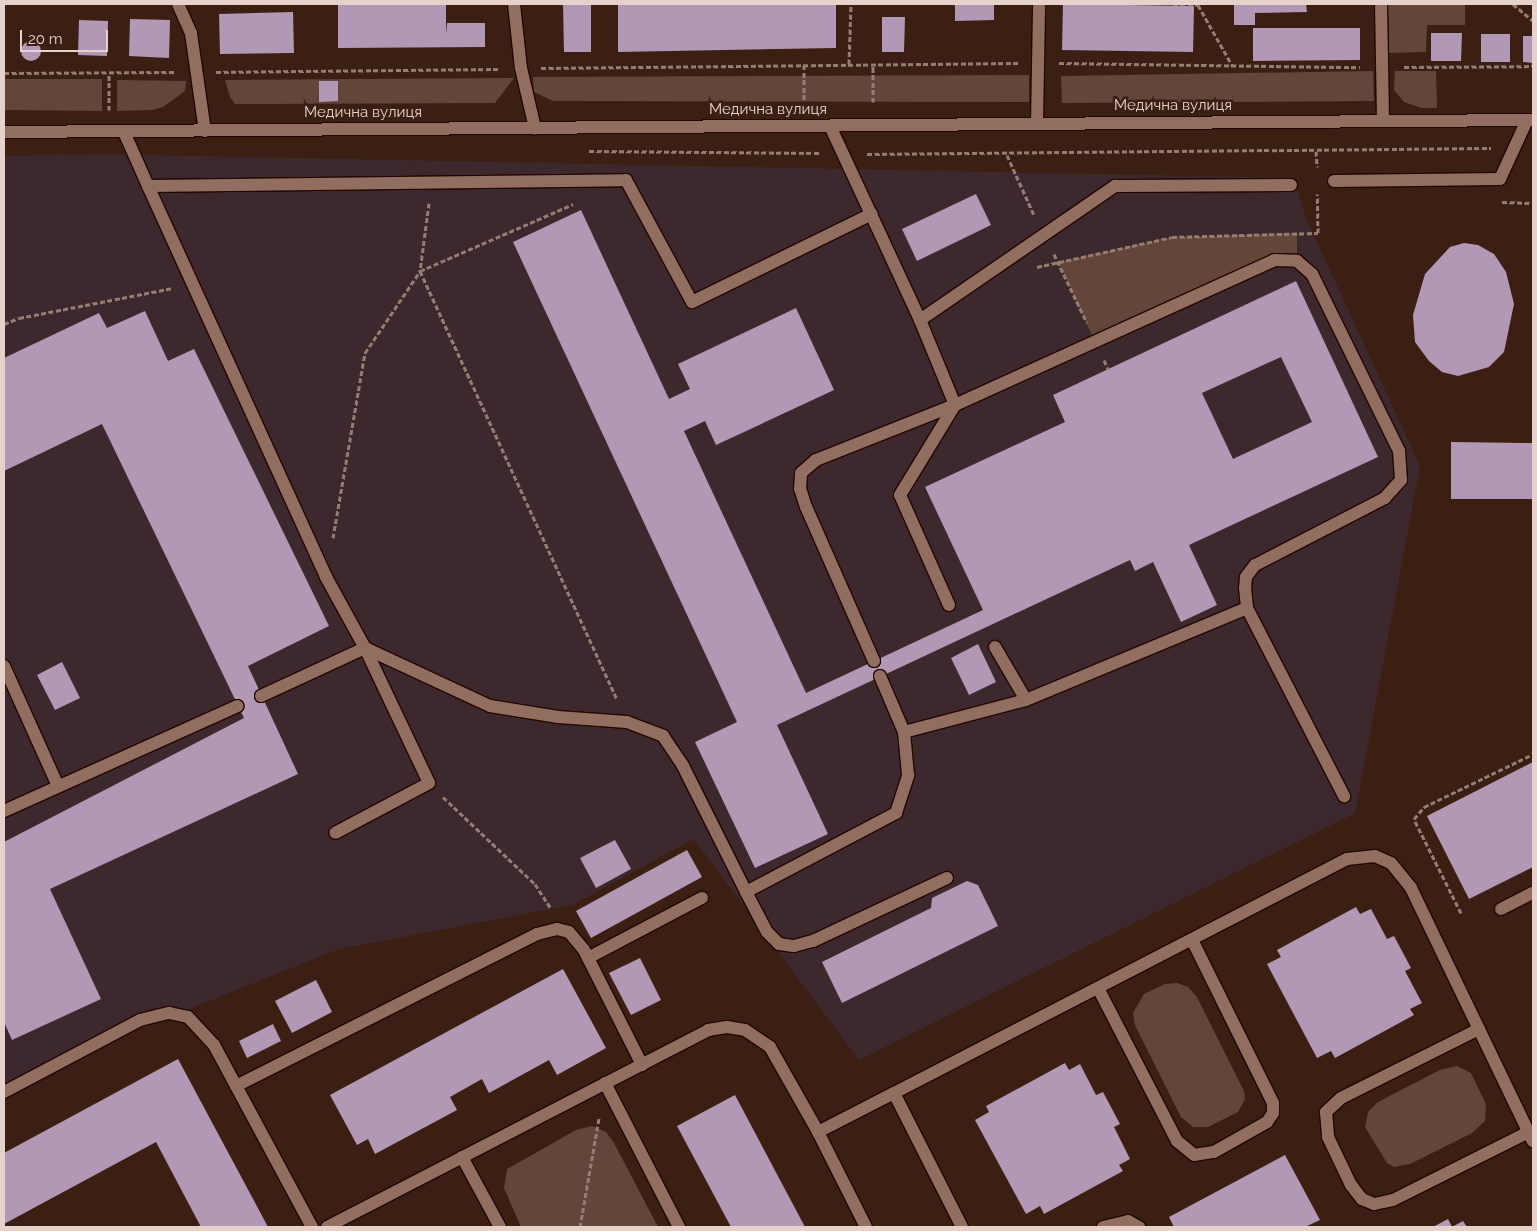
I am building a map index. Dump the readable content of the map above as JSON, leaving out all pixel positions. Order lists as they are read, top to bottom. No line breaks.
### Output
{"streets":{"street":["Медична вулиця"]},"scale_bar":"20 m"}
